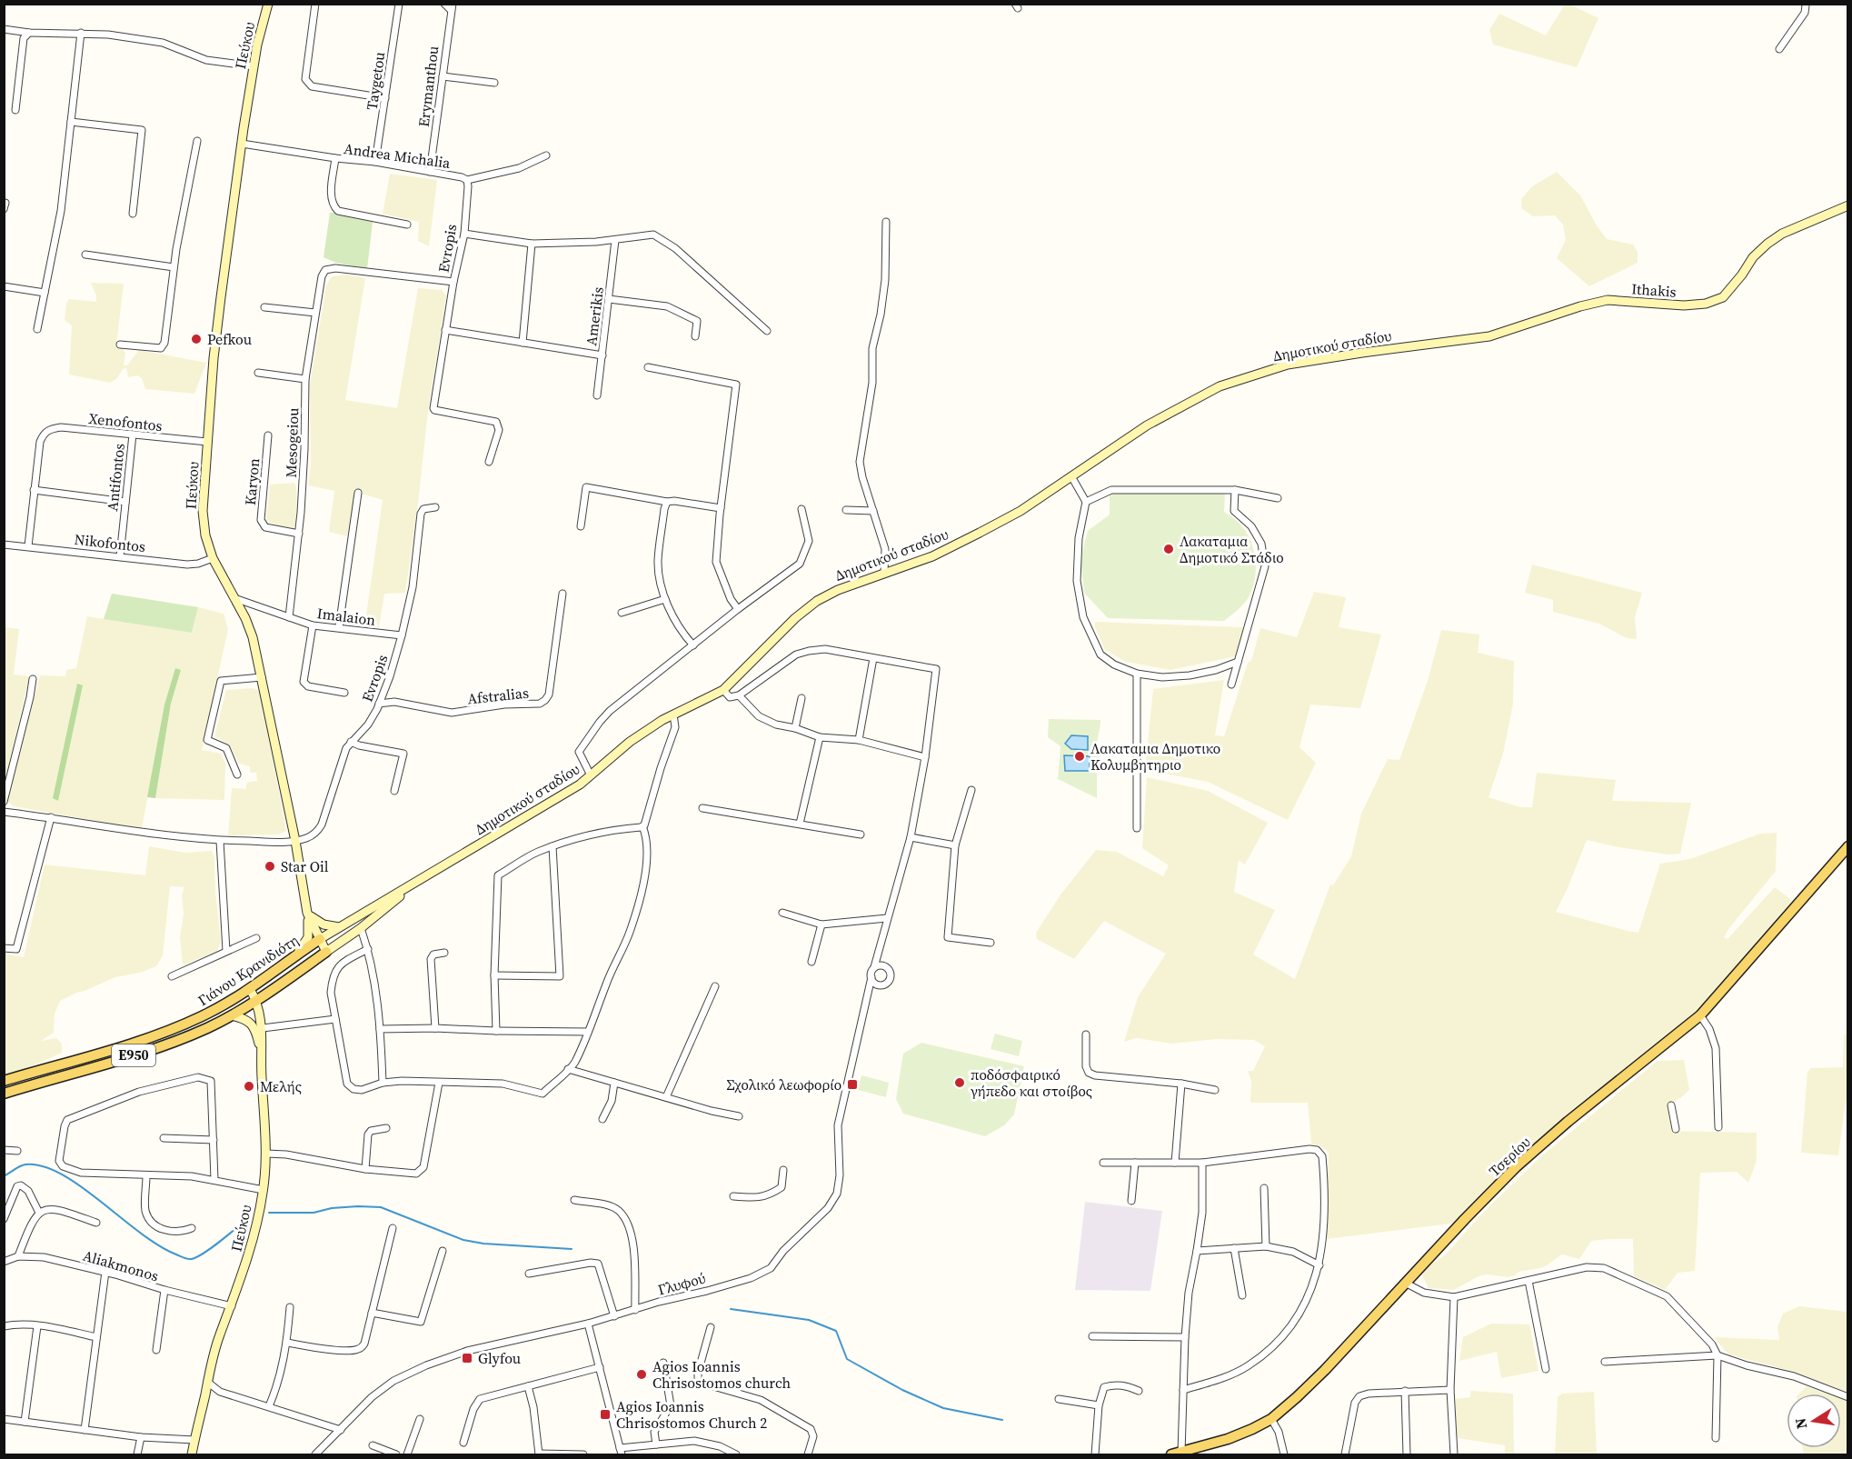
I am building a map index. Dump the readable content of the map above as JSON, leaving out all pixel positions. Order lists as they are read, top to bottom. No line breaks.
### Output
{"streets":{"main road":["Πεύκου","Ithakis","Δημοτικού σταδίου","Γιάνου Κρανιδιότη","E950","Τσερίου"],"street":["Taygetou","Erymanthou","Andrea Michalia","Evropis","Amerikis","Xenofontos","Mesogeiou","Antifontos","Karyon","Nikofontos","Imalaion","Afstralias","Aliakmonos","Γλυφού"]},"crossings":[["Πεύκου","Andrea Michalia"],["Πεύκου","Evropis"],["Πεύκου","Xenofontos"],["Πεύκου","Nikofontos"],["Πεύκου","Imalaion"],["Πεύκου","Γιάνου Κρανιδιότη"],["Πεύκου","Aliakmonos"],["Taygetou","Andrea Michalia"],["Erymanthou","Andrea Michalia"],["Andrea Michalia","Evropis"],["Evropis","Mesogeiou"],["Evropis","Imalaion"],["Evropis","Afstralias"],["Ithakis","Δημοτικού σταδίου"],["Xenofontos","Antifontos"],["Mesogeiou","Karyon"],["Mesogeiou","Imalaion"],["Antifontos","Nikofontos"]],"places":{"other":["Pefkou","Λακαταμια Δημοτικό Στάδιο","Λακαταμια Δημοτικο Κολυμβητηριο","Star Oil","ποδόσφαιρικό γήπεδο και στοίβος","Μελής","Agios Ioannis Chrisostomos church"],"transit":["Σχολικό λεωφορίο","Glyfou","Agios Ioannis Chrisostomos Church 2"]},"north":"left"}
